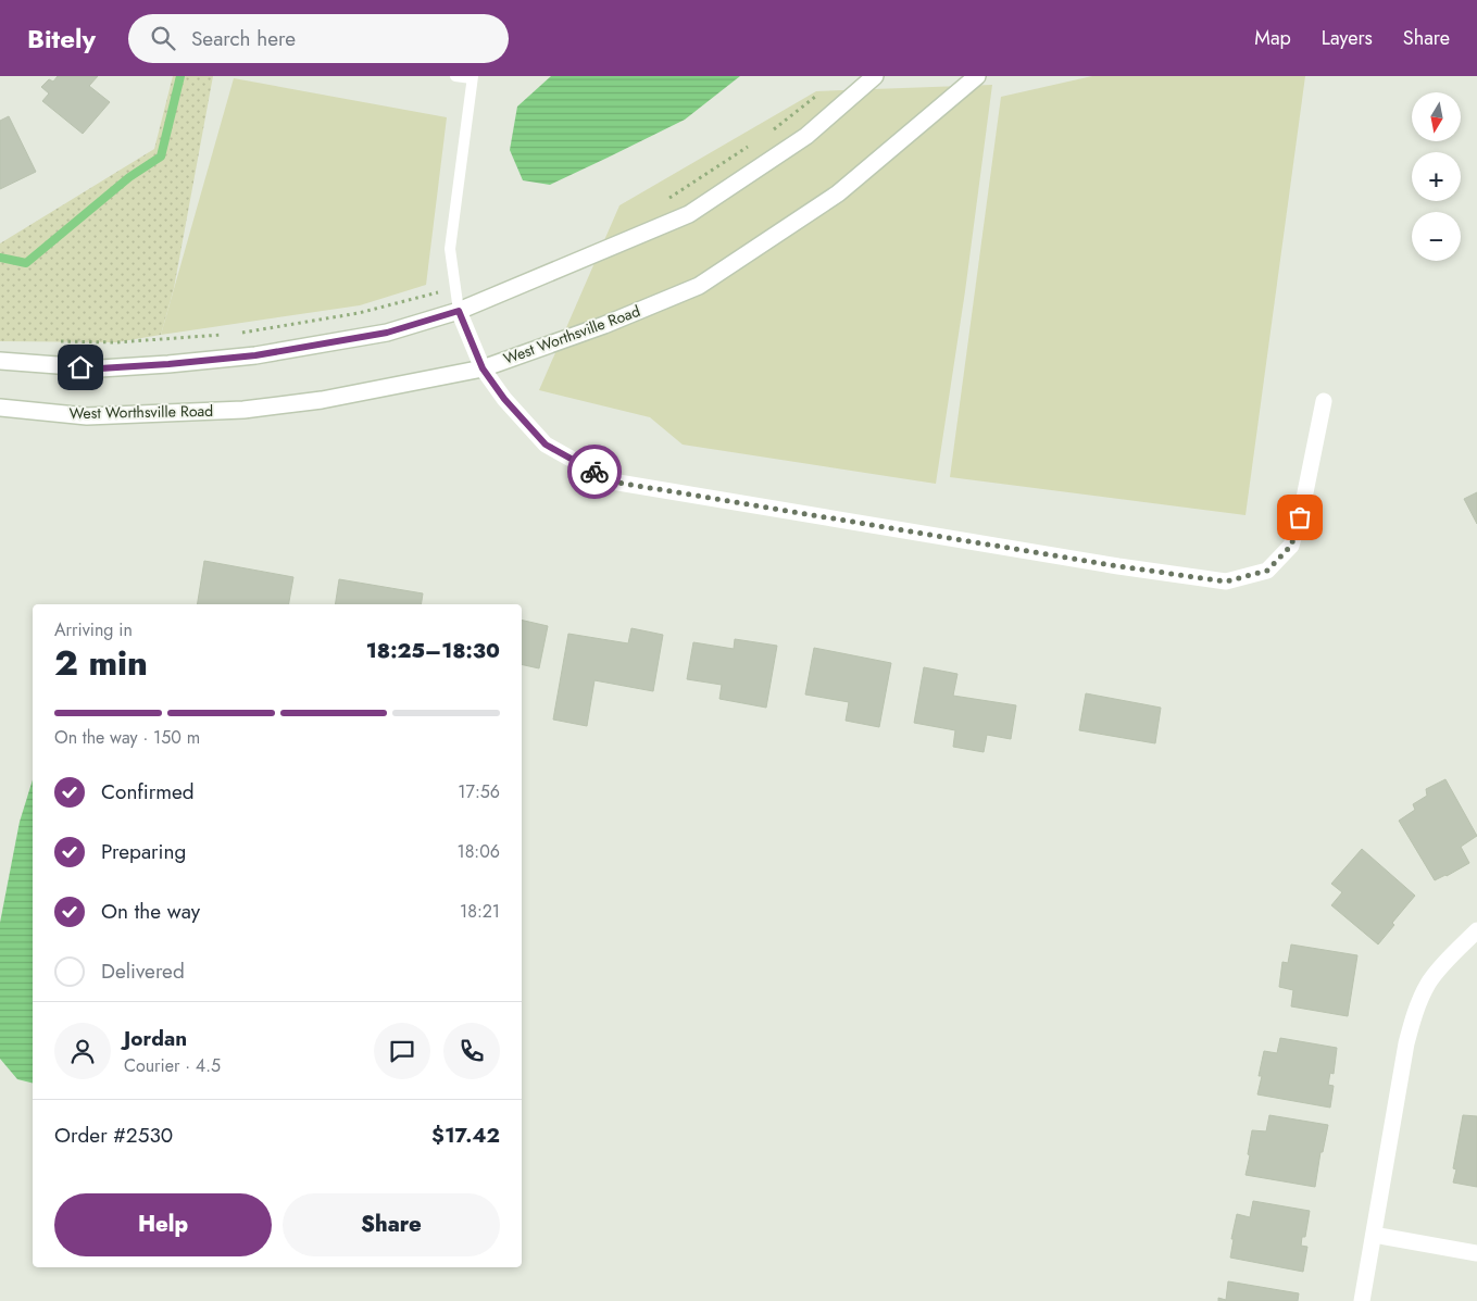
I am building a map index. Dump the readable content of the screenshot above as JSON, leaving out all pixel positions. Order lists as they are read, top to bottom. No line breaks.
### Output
{"streets":{"main road":["West Worthsville Road"]},"north":"bottom","page":{"header":"Bitely","search":"Search here","nav":["Map","Layers","Share"],"map_buttons":["+","−"],"heading":["2 min","Arriving in","18:25–18:30"],"panel":["Jordan","Courier · 4.5","Order #2530","$17.42"],"bar":"On the way · 150 m","list":[["Confirmed","17:56"],["Preparing","18:06"],["On the way","18:21"],"Delivered"],"buttons":["Help","Share"]}}
